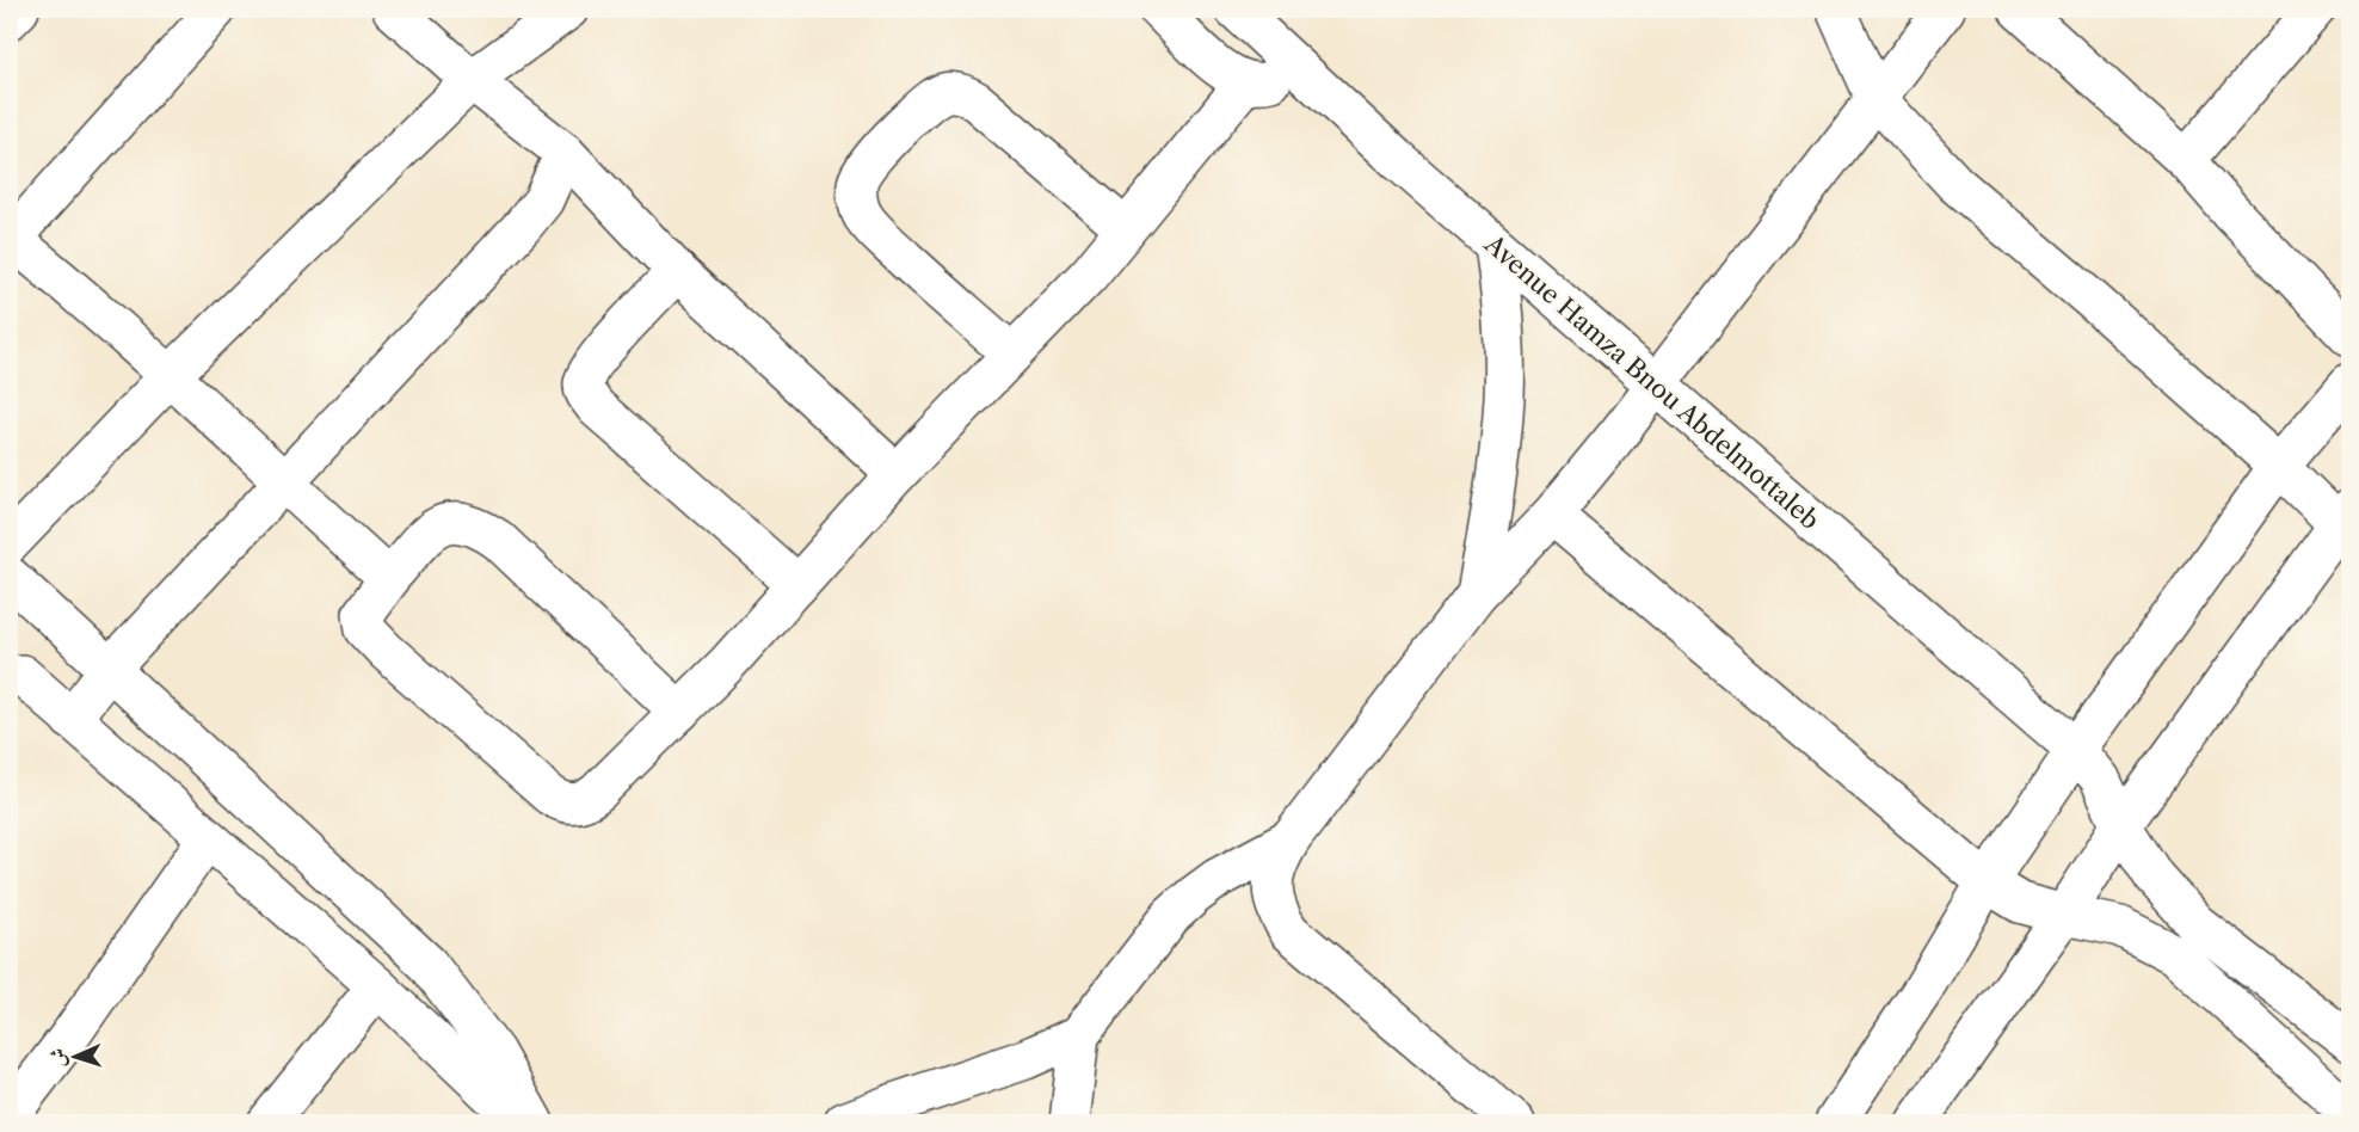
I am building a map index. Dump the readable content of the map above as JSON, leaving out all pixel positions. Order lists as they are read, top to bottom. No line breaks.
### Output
{"streets":{"street":["Avenue Hamza Bnou Abdelmottaleb"]},"north":"left"}
